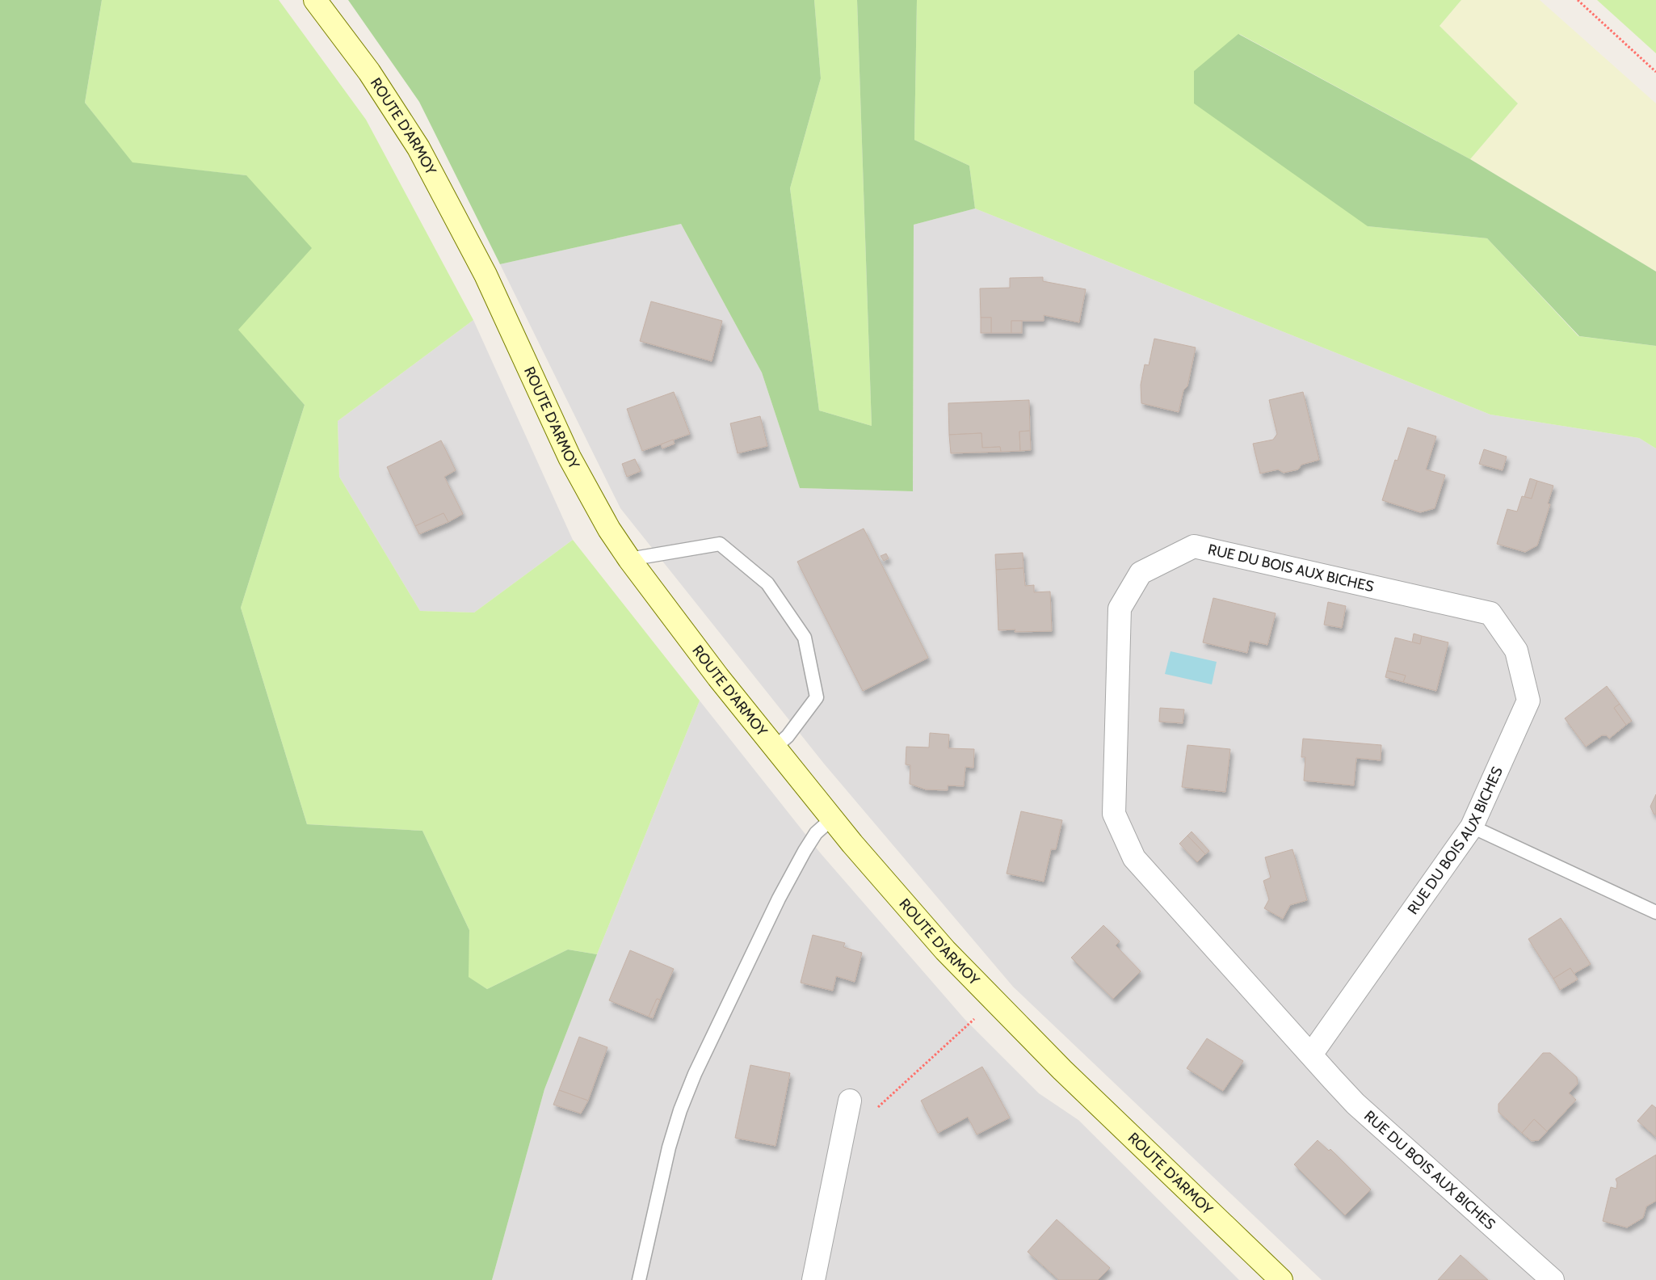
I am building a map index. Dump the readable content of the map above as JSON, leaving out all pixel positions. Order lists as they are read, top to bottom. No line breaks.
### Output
{"streets":{"main road":["ROUTE D'ARMOY"],"street":["RUE DU BOIS AUX BICHES"]}}
